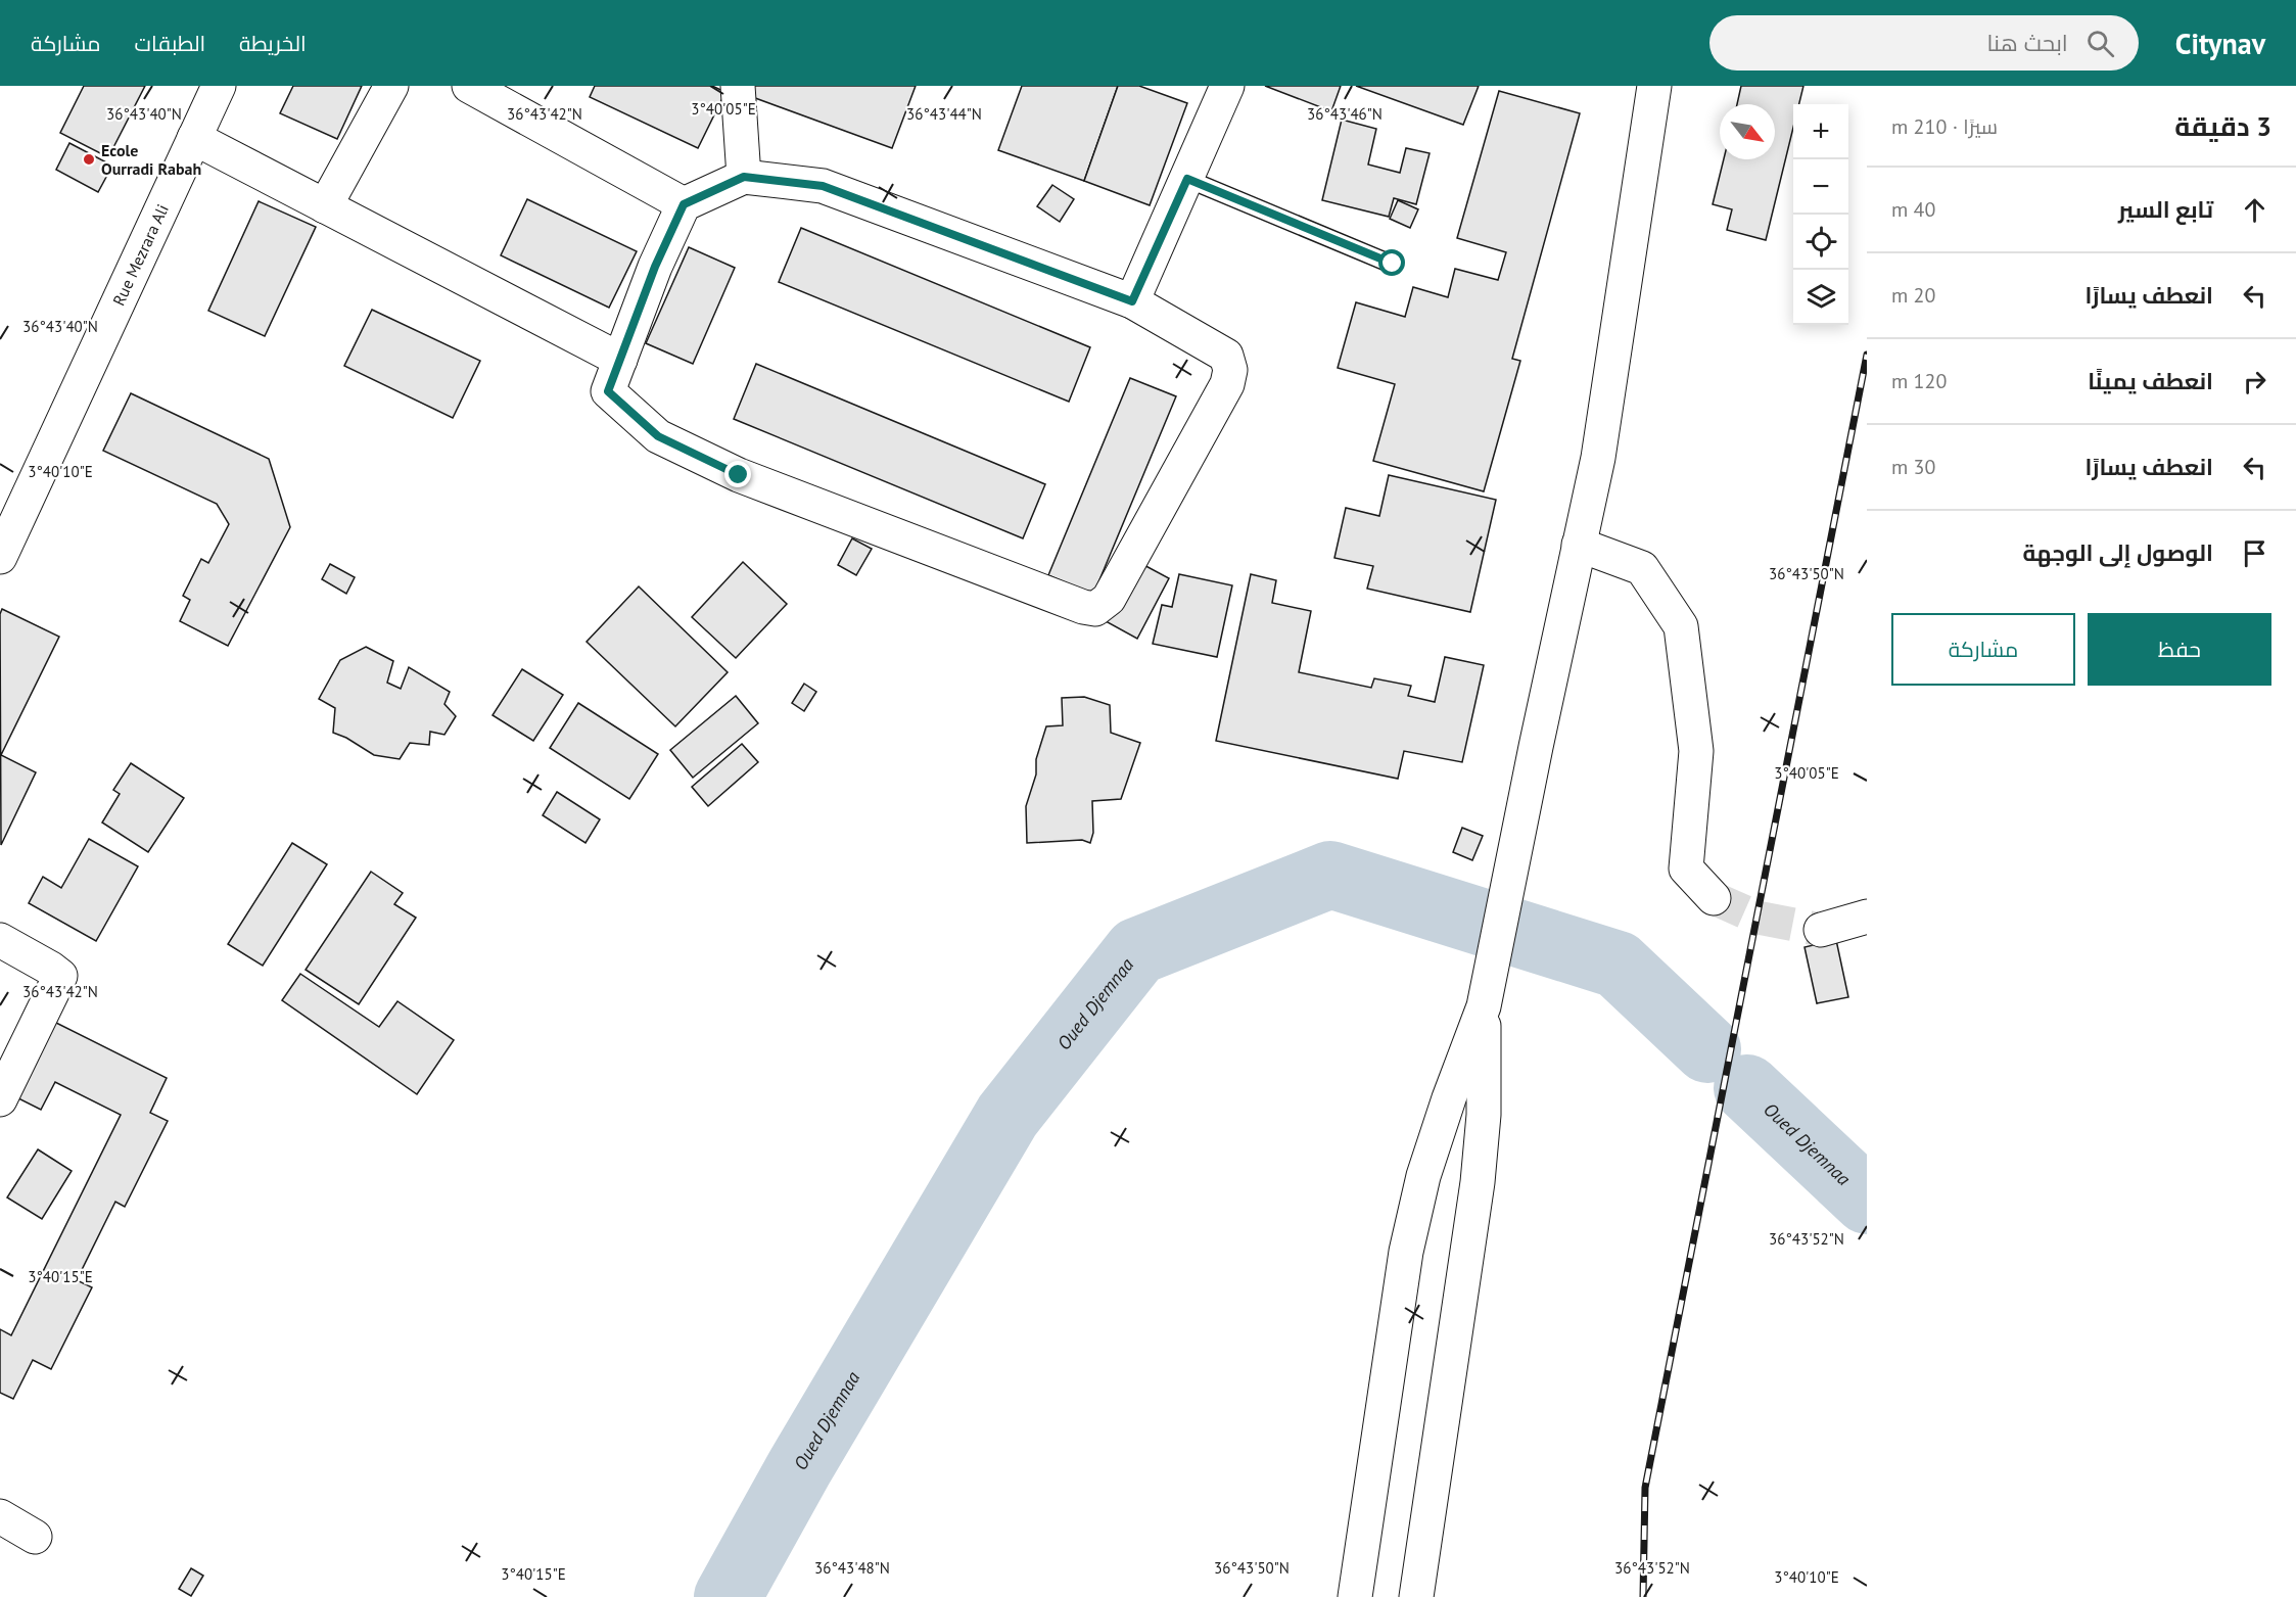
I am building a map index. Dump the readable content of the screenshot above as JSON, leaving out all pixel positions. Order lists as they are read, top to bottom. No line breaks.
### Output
{"streets":{"street":["Rue Mezrara Ali"]},"water":["Oued Djemnaa"],"places":["Ecole Ourradi Rabah"],"north":"bottom right","page":{"header":"Citynav","search":"ابحث هنا","nav":["الخريطة","الطبقات","مشاركة"],"heading":["3 دقيقة","سيرًا · 210 m"],"map_buttons":["+","−"],"list":[["تابع السير","40 m"],["انعطف يسارًا","20 m"],["انعطف يمينًا","120 m"],["انعطف يسارًا","30 m"],"الوصول إلى الوجهة"],"buttons":["حفظ","مشاركة"]},"coordinates":["3°40'05\"E","36°43'40\"N","36°43'42\"N","36°43'44\"N","36°43'46\"N","3°40'10\"E","36°43'50\"N","36°43'52\"N","3°40'15\"E","36°43'48\"N"]}
